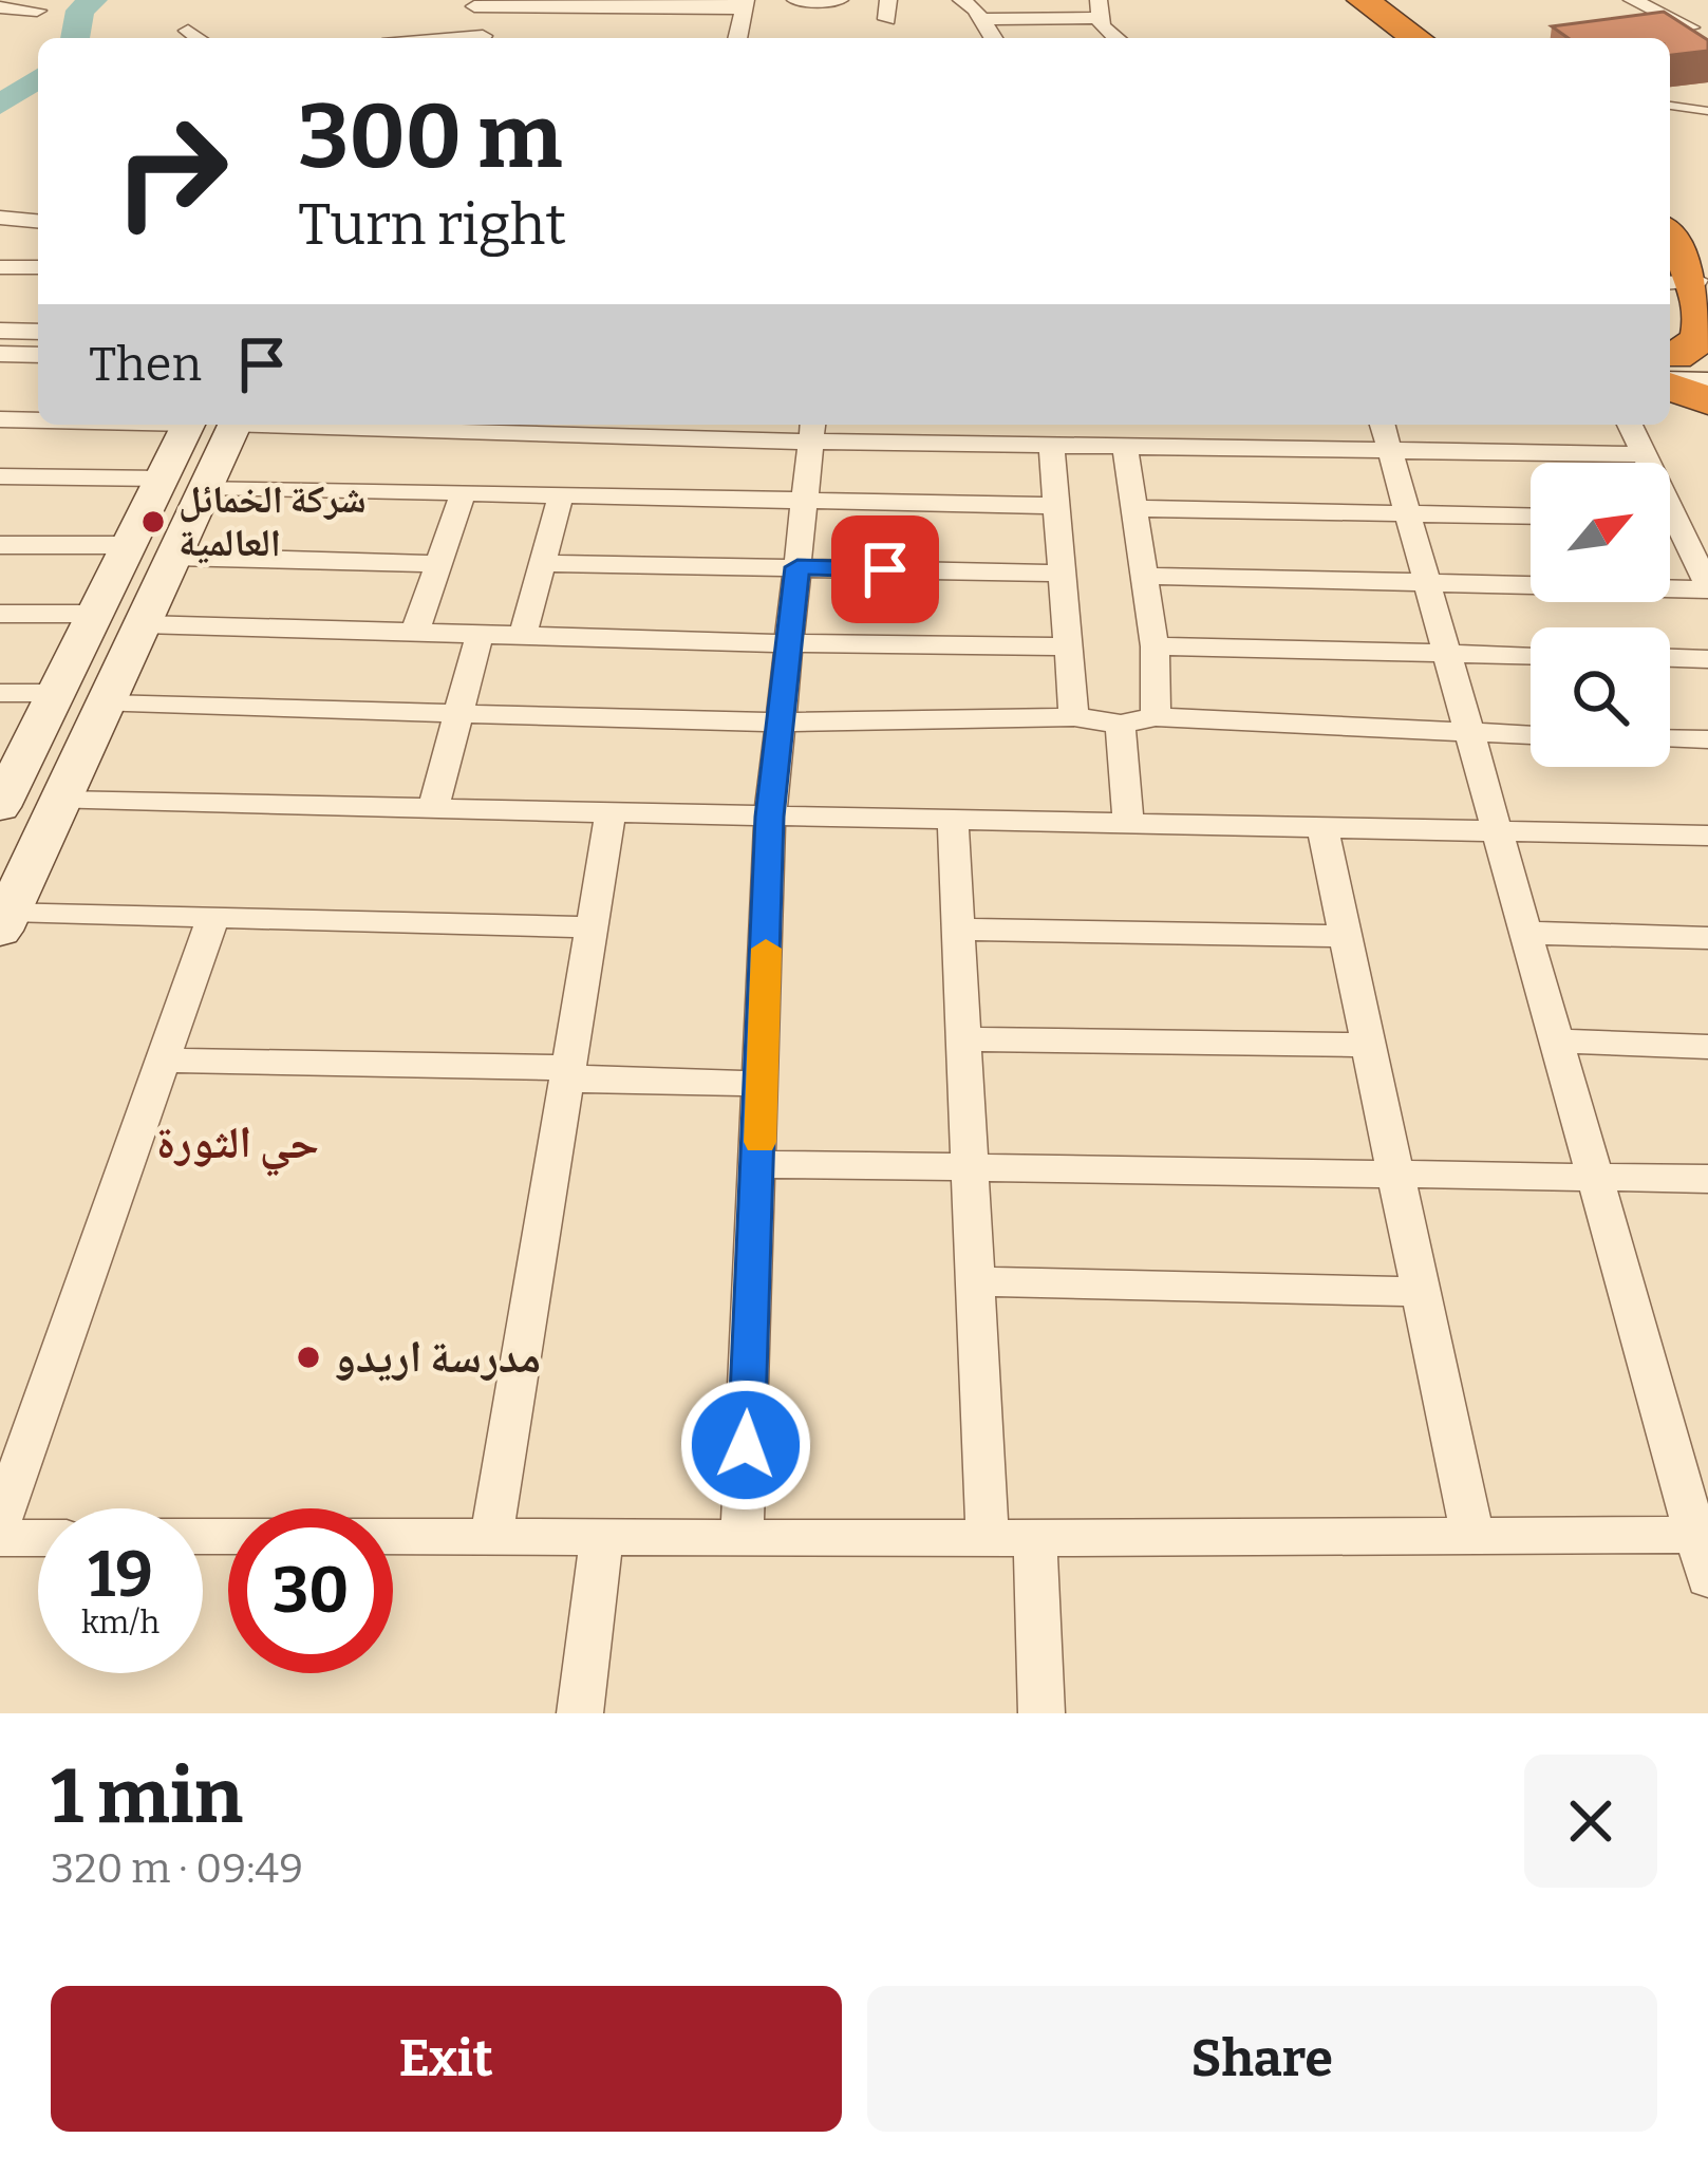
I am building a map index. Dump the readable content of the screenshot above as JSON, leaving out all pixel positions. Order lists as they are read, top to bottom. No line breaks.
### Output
{"districts":["حي الثورة"],"places":["شركة الخمائل العالمية","مدرسة اريدو"],"north":"top right","page":{"turn":["300 m","Turn right"],"then":"Then","speed":"19 km/h","limit":"30","heading":["1 min","320 m · 09:49"],"buttons":["Exit","Share"]}}
